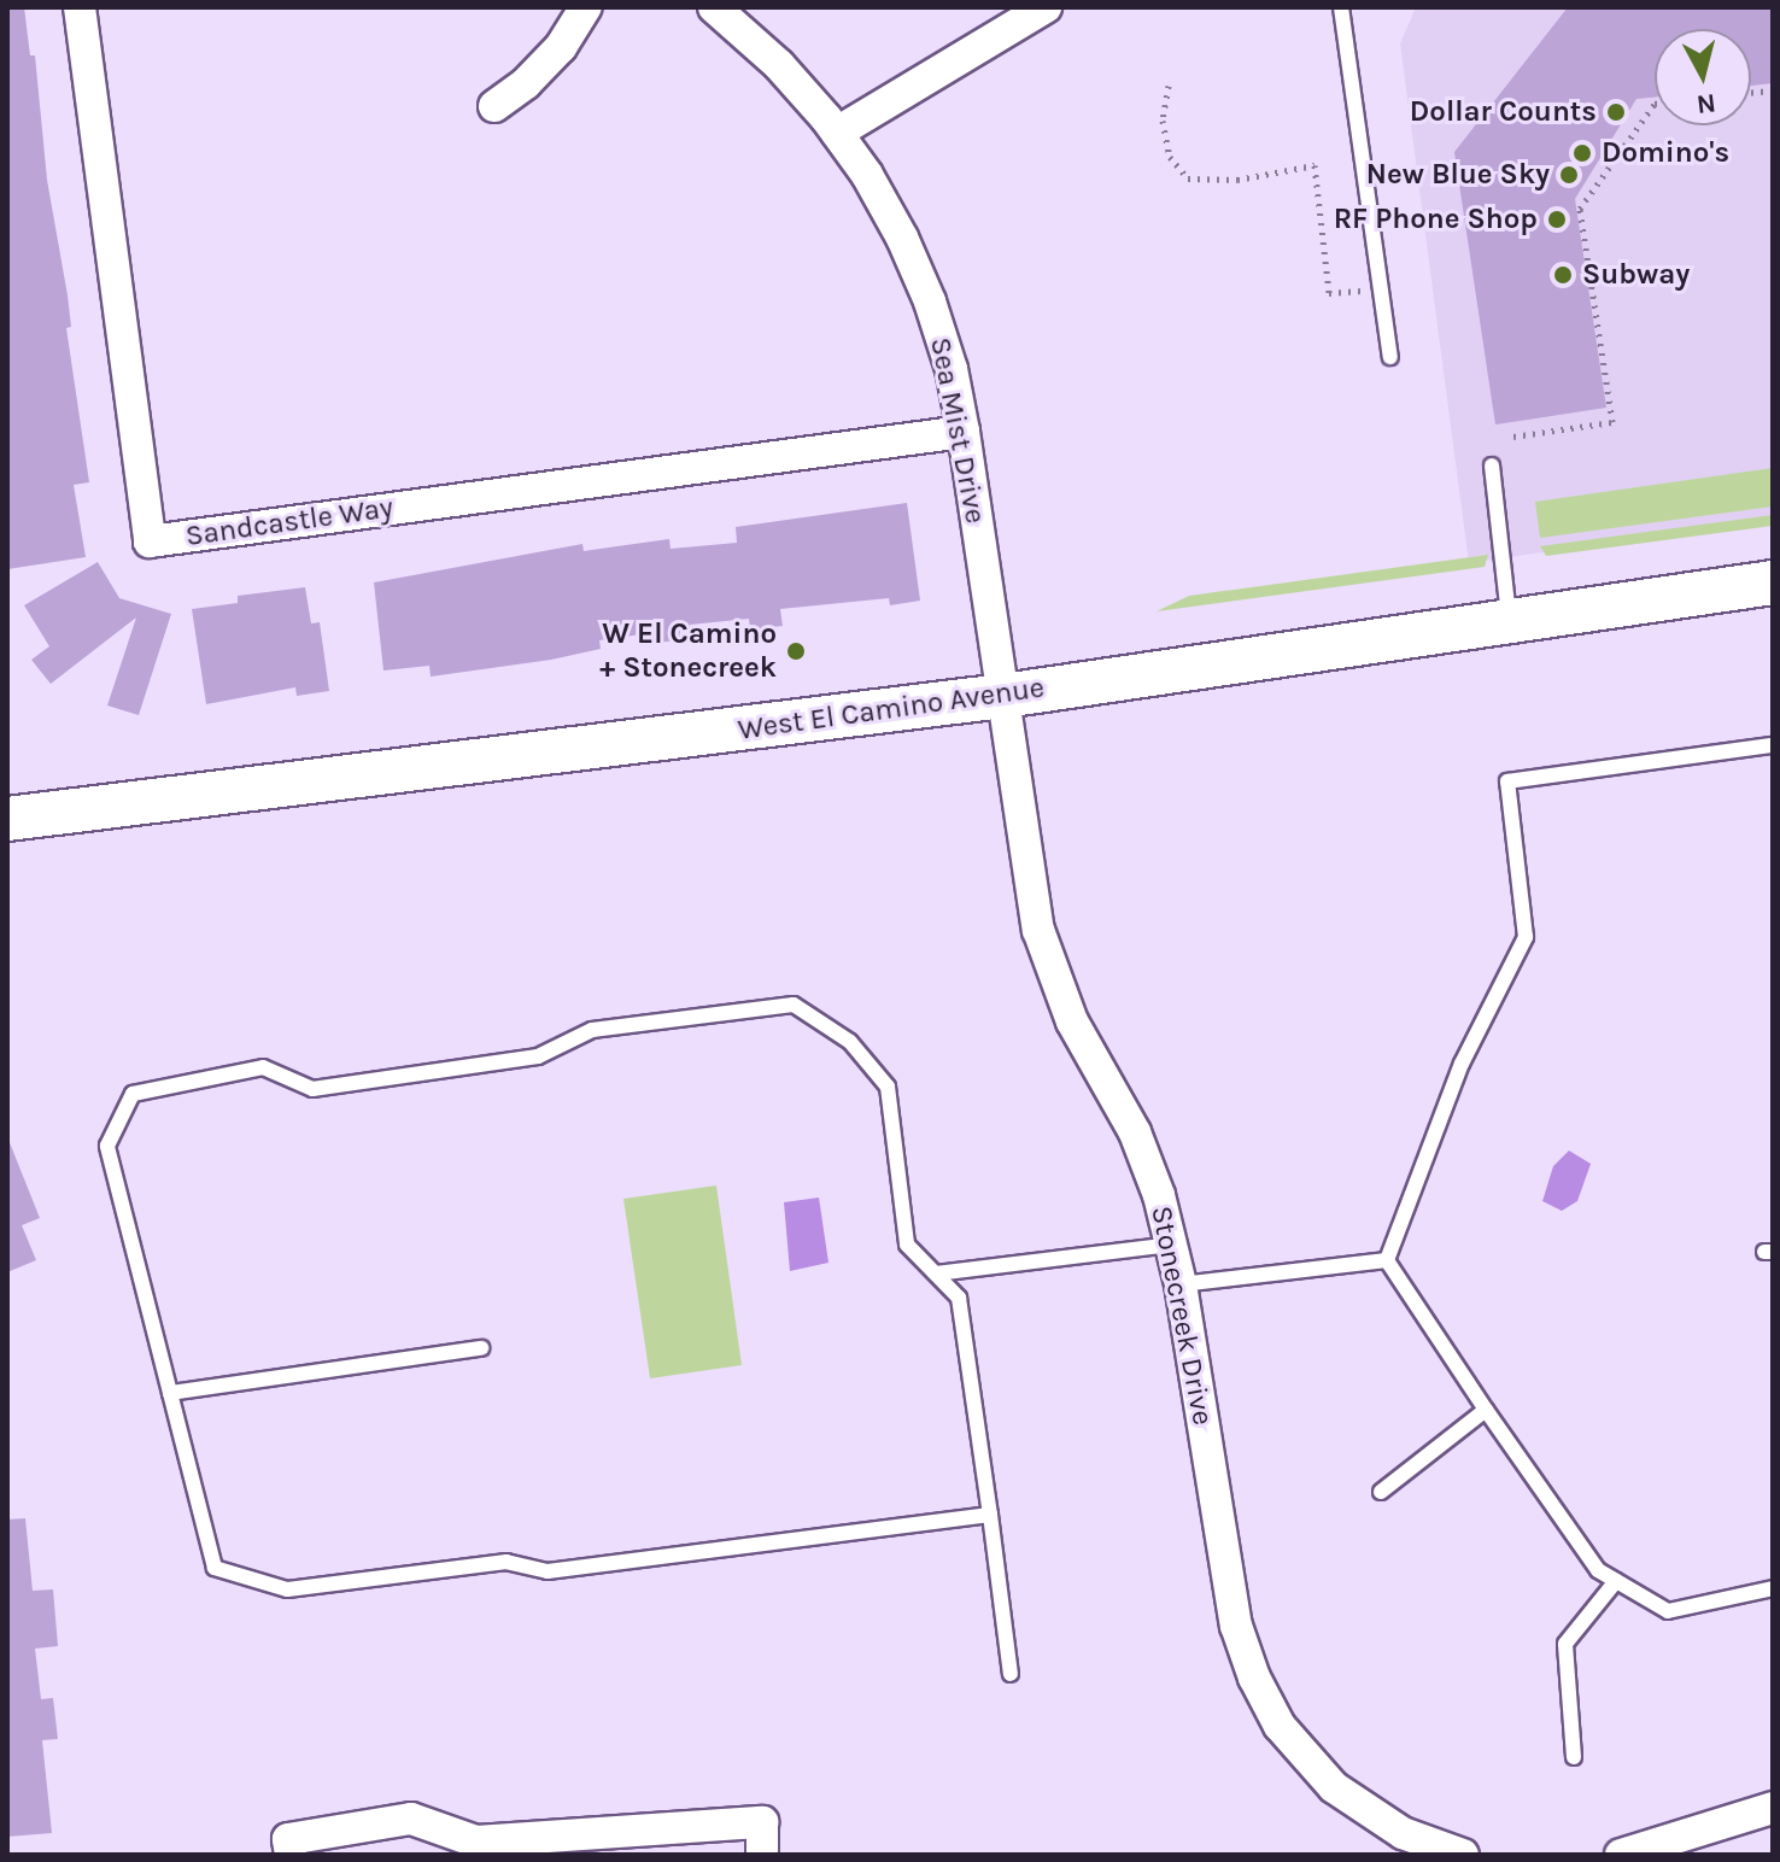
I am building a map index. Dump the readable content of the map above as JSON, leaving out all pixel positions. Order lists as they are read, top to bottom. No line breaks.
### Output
{"streets":{"main road":["West El Camino Avenue"],"street":["Sea Mist Drive","Sandcastle Way","Stonecreek Drive"]},"crossings":[["Sea Mist Drive","Sandcastle Way"],["Sea Mist Drive","West El Camino Avenue"],["Sea Mist Drive","Stonecreek Drive"],["West El Camino Avenue","Stonecreek Drive"]],"places":["Dollar Counts","Domino's","New Blue Sky","RF Phone Shop","Subway","W El Camino + Stonecreek"],"north":"bottom"}
